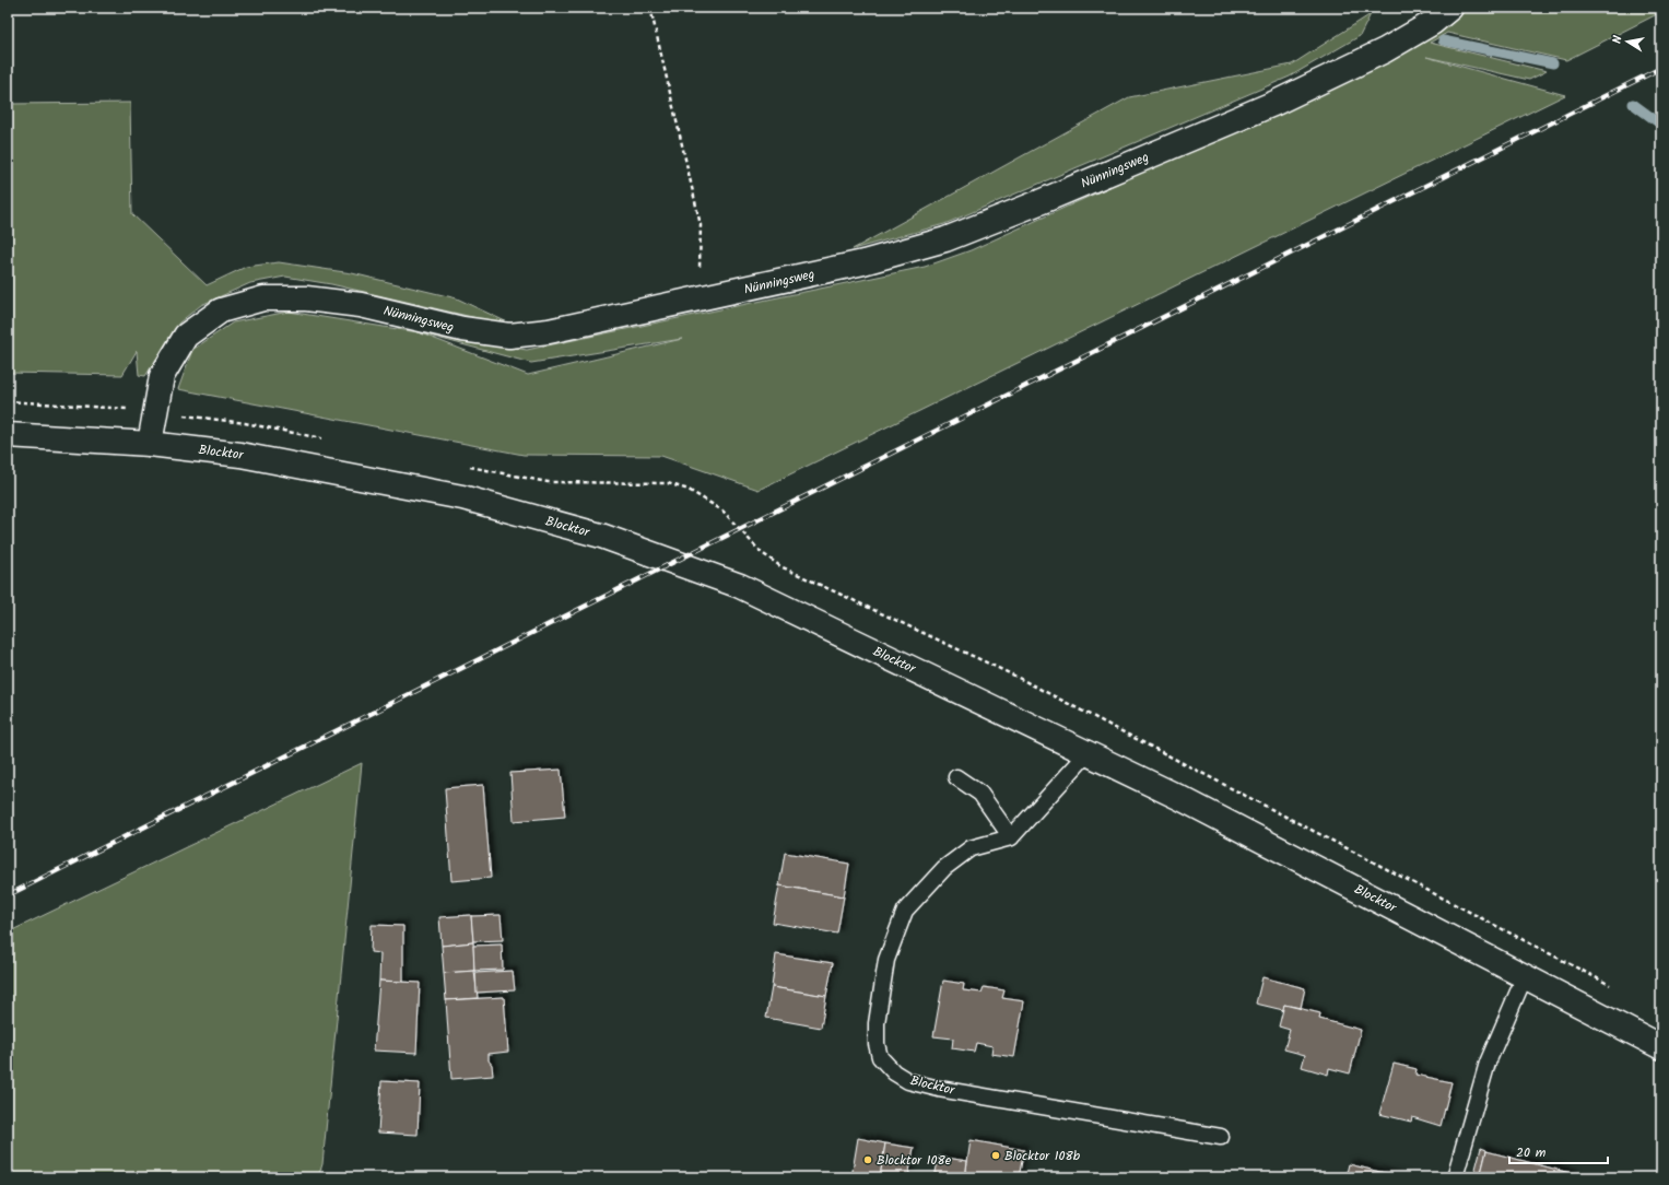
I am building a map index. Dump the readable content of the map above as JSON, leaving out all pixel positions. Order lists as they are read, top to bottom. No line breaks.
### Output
{"streets":{"main road":["Nünningsweg","Blocktor"]},"crossings":[["Nünningsweg","Blocktor"]],"places":["Blocktor 108b","Blocktor 108e"],"scale_bar":"20 m","north":"left"}
